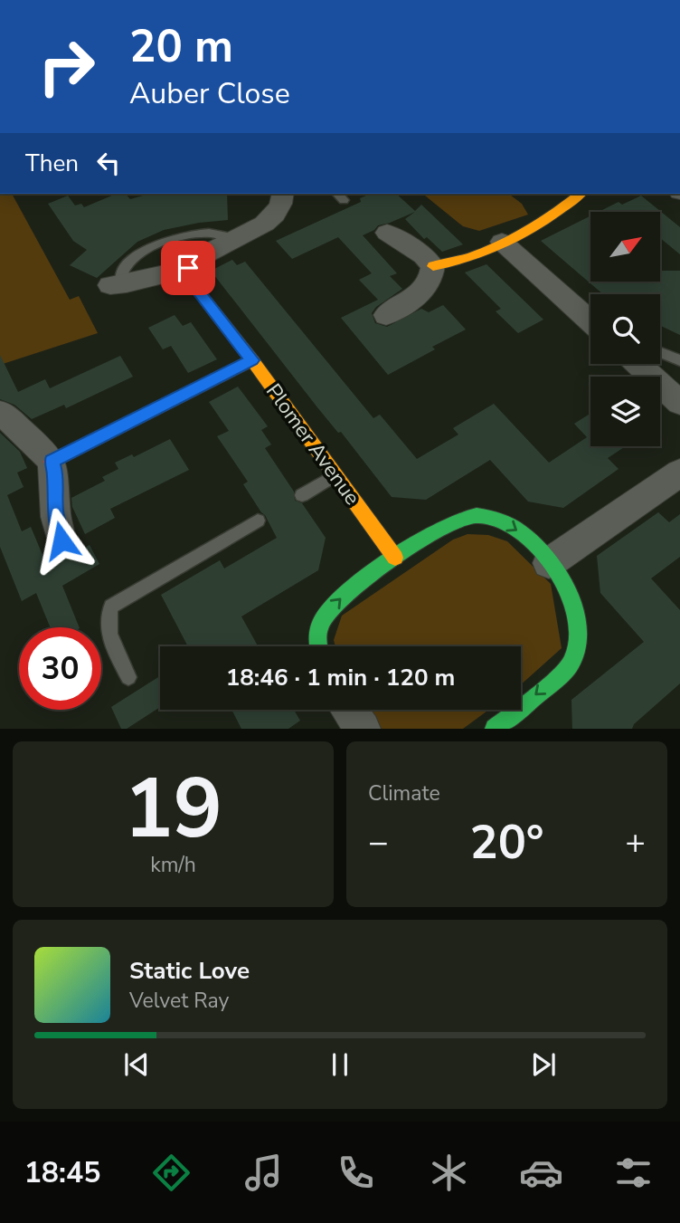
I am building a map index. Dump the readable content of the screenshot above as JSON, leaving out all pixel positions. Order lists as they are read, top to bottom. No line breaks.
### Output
{"streets":{"street":["Plomer Avenue"]},"north":"top right","page":{"turn":["20 m","Auber Close"],"then":"Then","limit":"30","trip":"18:46 · 1 min · 120 m","tile":[["19","km/h"],"Climate"],"heat":["−","20°","+"],"song":["Static Love","Velvet Ray"],"tabs":"18:45"}}
